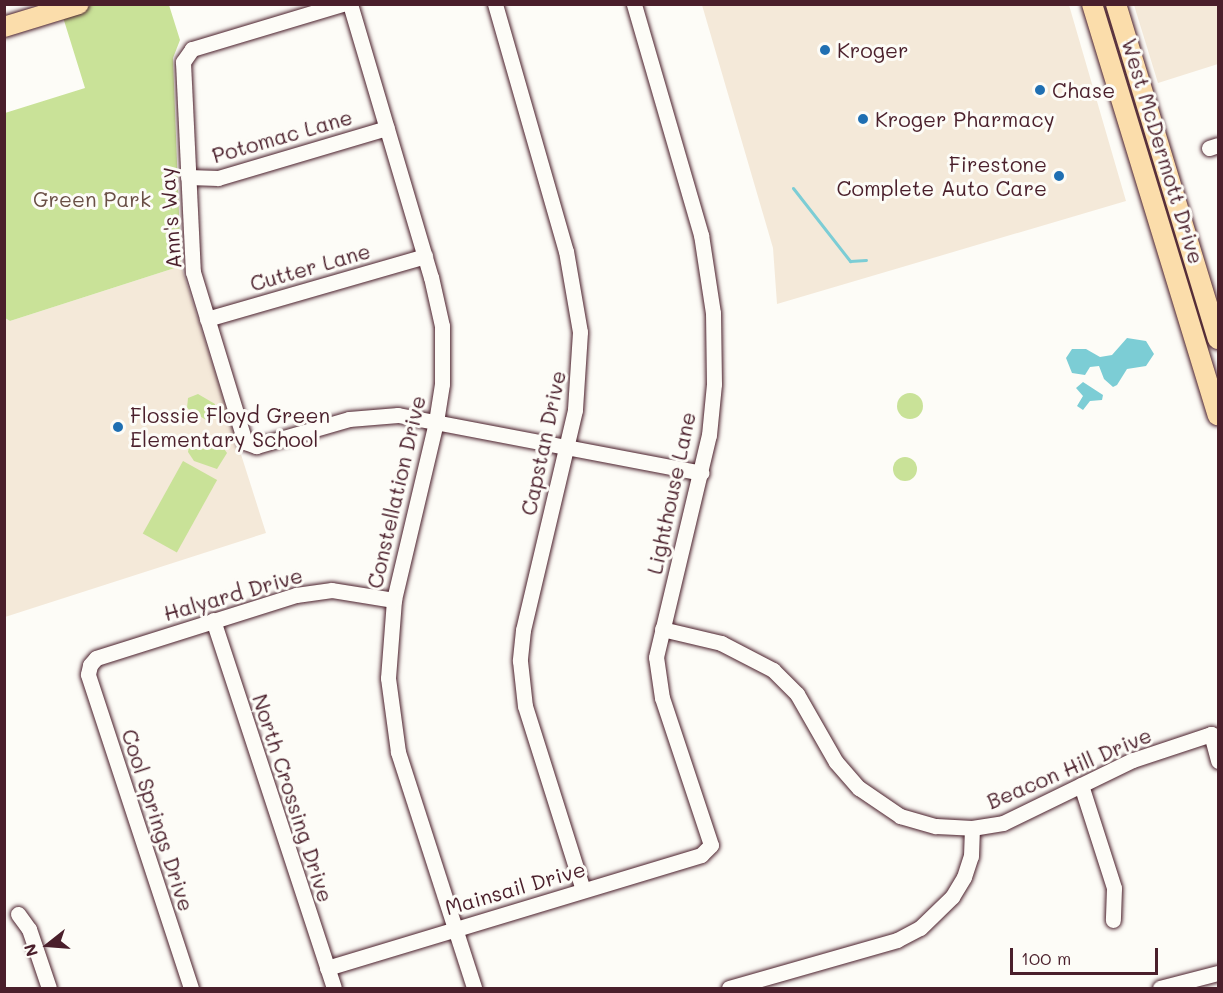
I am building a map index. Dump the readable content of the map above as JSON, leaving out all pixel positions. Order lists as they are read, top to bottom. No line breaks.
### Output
{"streets":{"main road":["West McDermott Drive"],"street":["Potomac Lane","Ann's Way","Cutter Lane","Capstan Drive","Constellation Drive","Lighthouse Lane","Halyard Drive","Beacon Hill Drive","North Crossing Drive","Cool Springs Drive","Mainsail Drive"]},"crossings":[["Potomac Lane","Ann's Way"],["Potomac Lane","Constellation Drive"],["Ann's Way","Cutter Lane"],["Ann's Way","Constellation Drive"],["Cutter Lane","Constellation Drive"],["Capstan Drive","Mainsail Drive"],["Constellation Drive","Halyard Drive"],["Constellation Drive","Mainsail Drive"],["Lighthouse Lane","Beacon Hill Drive"],["Lighthouse Lane","Mainsail Drive"],["Halyard Drive","North Crossing Drive"],["Halyard Drive","Cool Springs Drive"],["North Crossing Drive","Mainsail Drive"]],"parks":["Green Park"],"places":["Kroger","Chase","Kroger Pharmacy","Firestone Complete Auto Care","Flossie Floyd Green Elementary School"],"scale_bar":"100 m","north":"left"}
